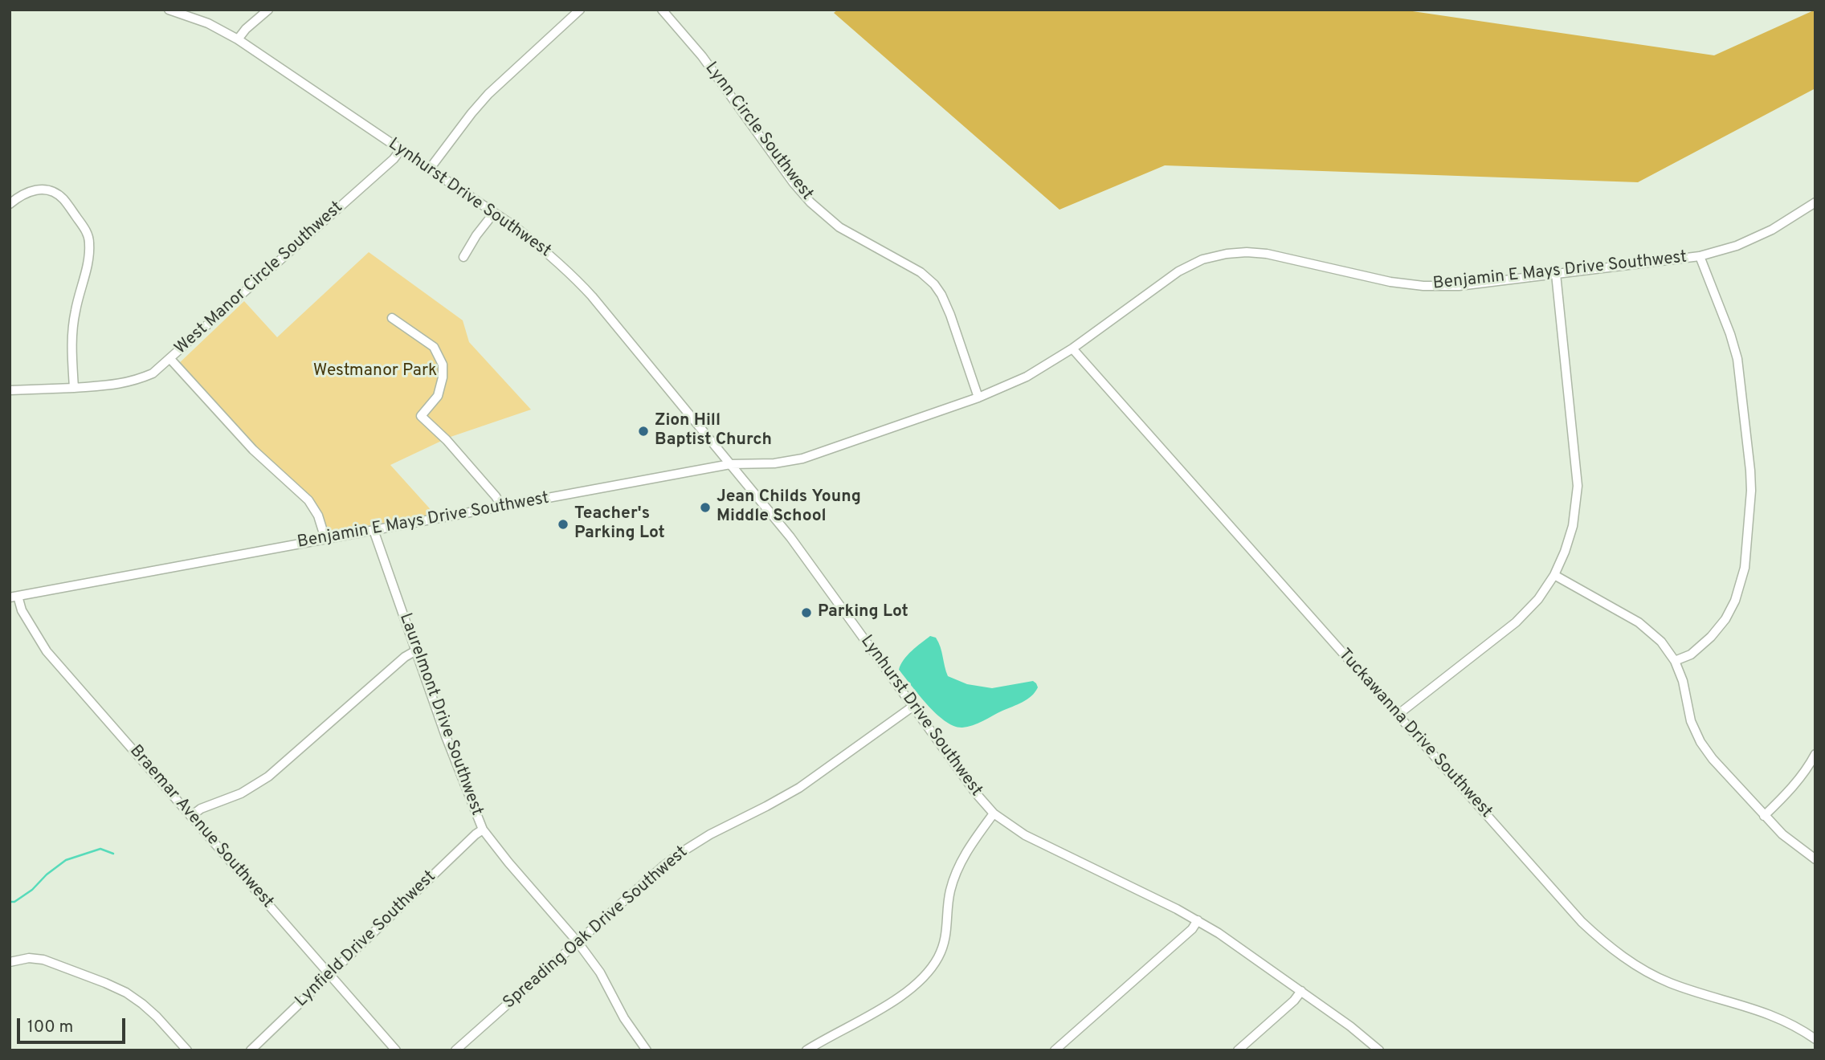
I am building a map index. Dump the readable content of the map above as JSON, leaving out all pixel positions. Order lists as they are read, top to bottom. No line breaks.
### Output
{"streets":{"street":["Lynn Circle Southwest","Lynhurst Drive Southwest","Benjamin E Mays Drive Southwest","West Manor Circle Southwest","Laurelmont Drive Southwest","Tuckawanna Drive Southwest","Braemar Avenue Southwest","Spreading Oak Drive Southwest","Lynfield Drive Southwest"]},"crossings":[["Lynn Circle Southwest","Benjamin E Mays Drive Southwest"],["Lynhurst Drive Southwest","Benjamin E Mays Drive Southwest"],["Lynhurst Drive Southwest","West Manor Circle Southwest"],["Lynhurst Drive Southwest","Spreading Oak Drive Southwest"],["Benjamin E Mays Drive Southwest","West Manor Circle Southwest"],["Benjamin E Mays Drive Southwest","Laurelmont Drive Southwest"],["Benjamin E Mays Drive Southwest","Tuckawanna Drive Southwest"],["Benjamin E Mays Drive Southwest","Braemar Avenue Southwest"],["Laurelmont Drive Southwest","Spreading Oak Drive Southwest"],["Laurelmont Drive Southwest","Lynfield Drive Southwest"],["Braemar Avenue Southwest","Lynfield Drive Southwest"]],"parks":["Westmanor Park"],"places":["Zion Hill Baptist Church","Jean Childs Young Middle School","Teacher's Parking Lot","Parking Lot"],"scale_bar":"100 m"}
